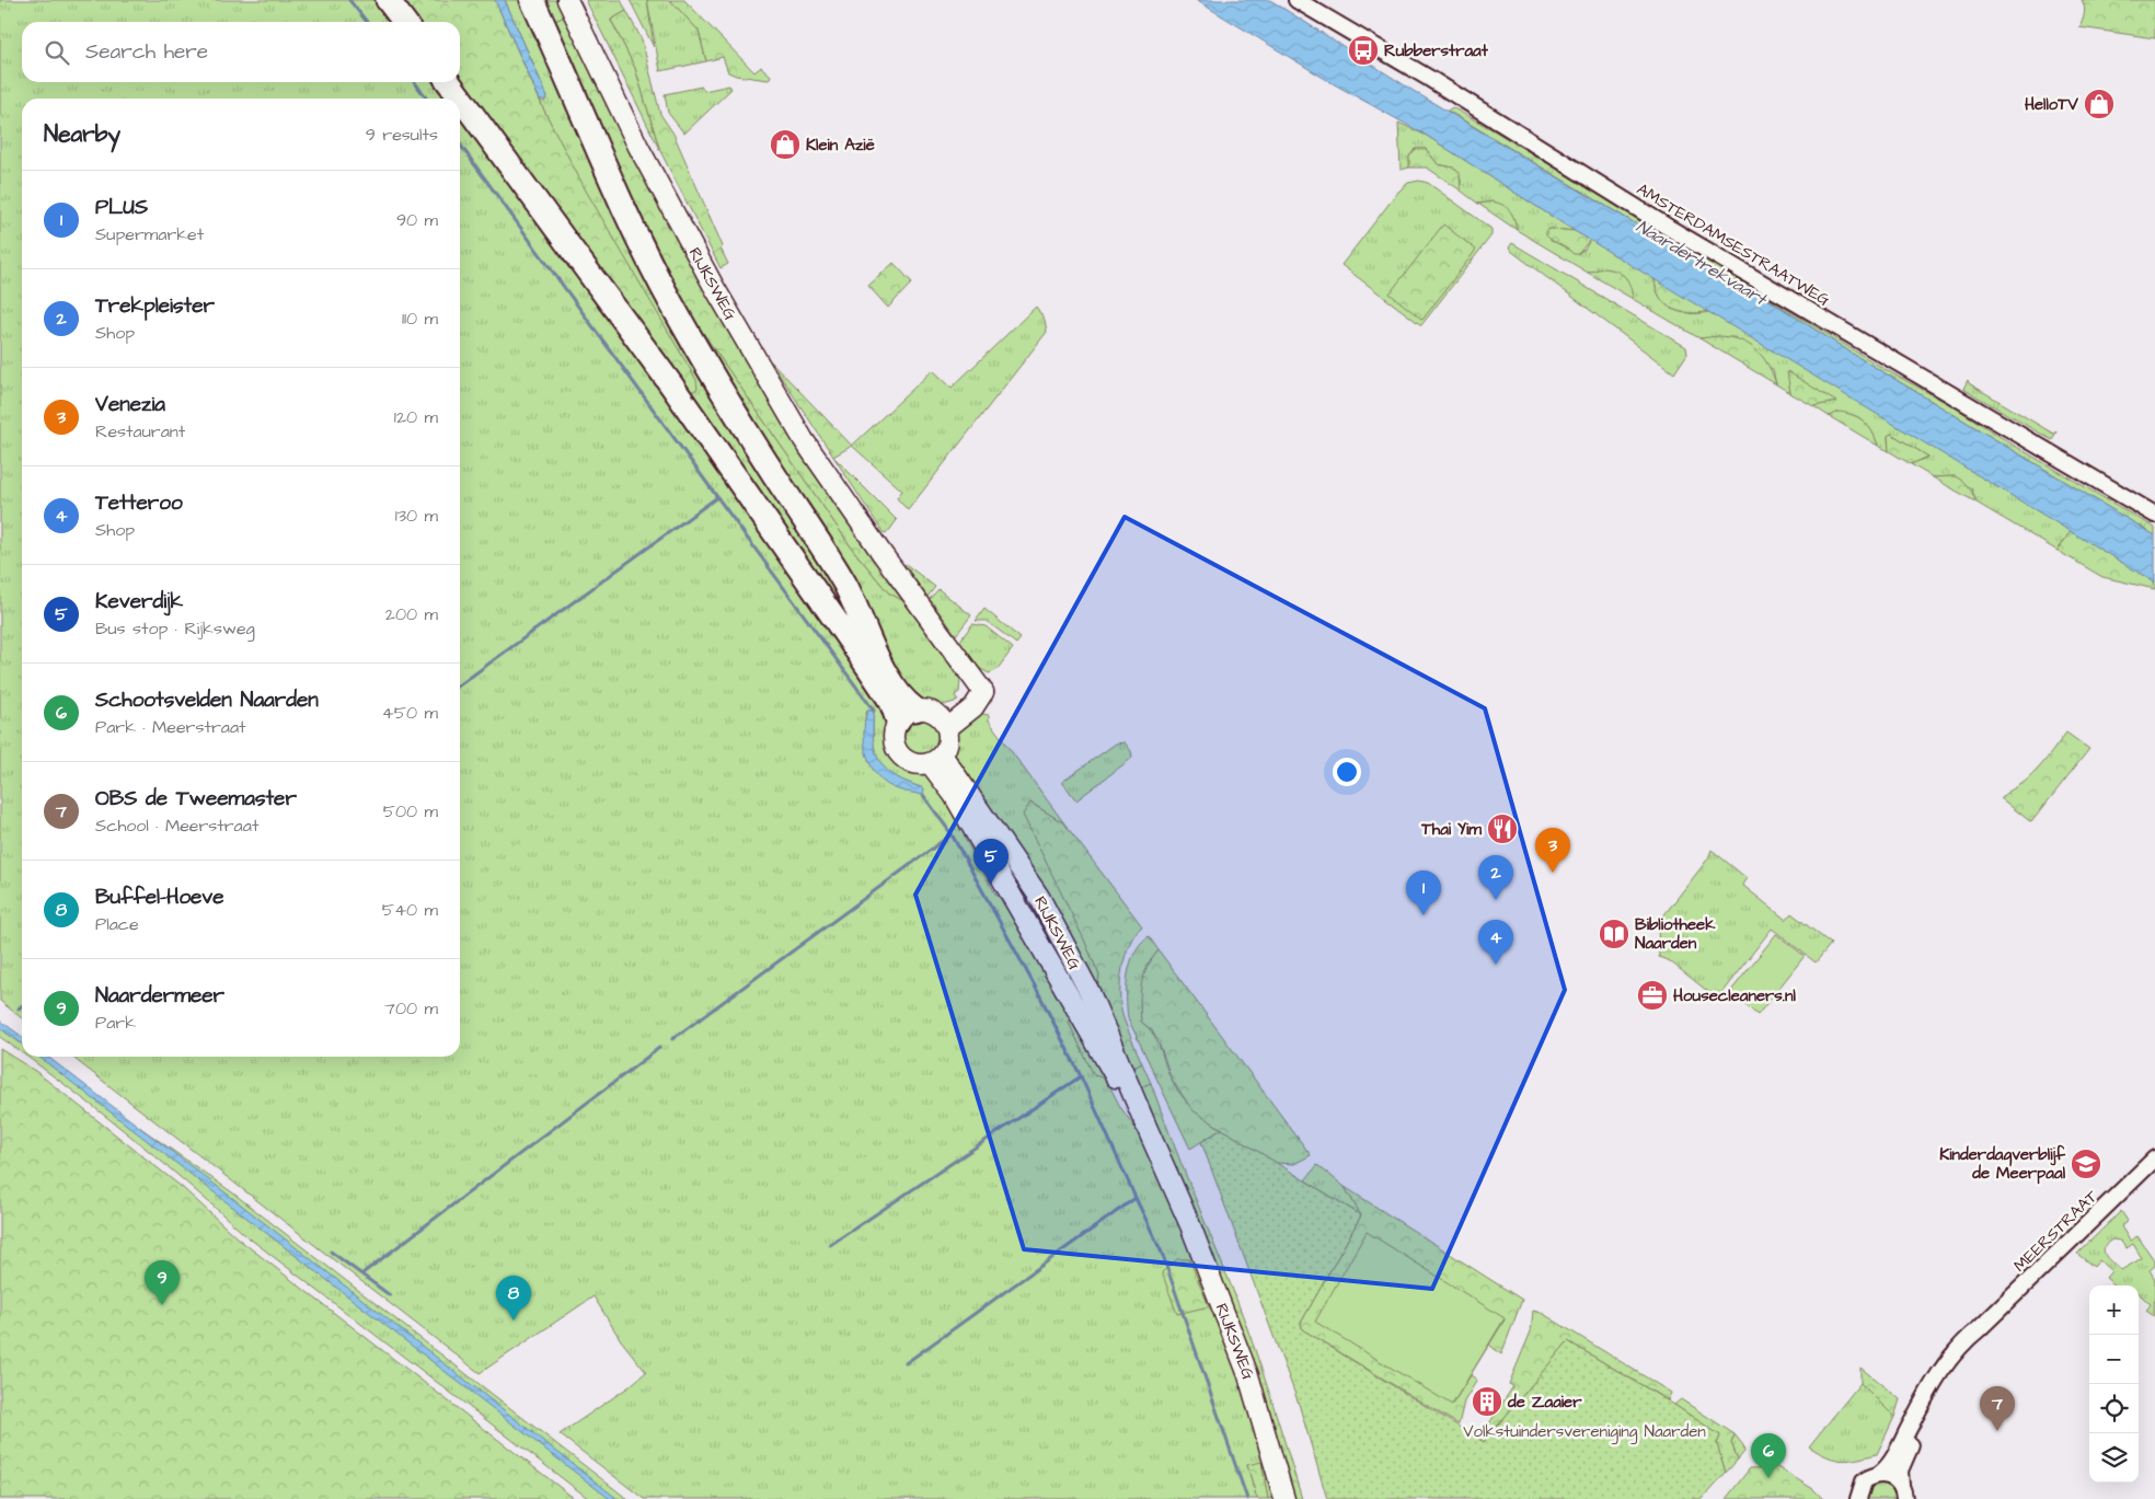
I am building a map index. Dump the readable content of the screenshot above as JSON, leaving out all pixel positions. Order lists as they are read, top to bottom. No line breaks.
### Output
{"streets":{"main road":["RIJKSWEG"],"street":["AMSTERDAMSESTRAATWEG","MEERSTRAAT"]},"water":["Naardertrekvaart"],"parks":["Volkstuindersvereniging Naarden"],"places":{"bus stop":["Rubberstraat"],"shop":["HelloTV","Klein Azië"],"restaurant":["Thai Yim"],"library":["Bibliotheek Naarden"],"office":["Housecleaners.nl"],"school or university":["Kinderdagverblijf de Meerpaal"],"building":["de Zaaier"]},"page":{"search":"Search here","heading":["Nearby","9 results"],"list":[{"mark":"1","name":"PLUS","note":"Supermarket","value":"90 m"},{"mark":"2","name":"Trekpleister","note":"Shop","value":"110 m"},{"mark":"3","name":"Venezia","note":"Restaurant","value":"120 m"},{"mark":"4","name":"Tetteroo","note":"Shop","value":"130 m"},{"mark":"5","name":"Keverdijk","note":"Bus stop · Rijksweg","value":"200 m"},{"mark":"6","name":"Schootsvelden Naarden","note":"Park · Meerstraat","value":"450 m"},{"mark":"7","name":"OBS de Tweemaster","note":"School · Meerstraat","value":"500 m"},{"mark":"8","name":"Buffel-Hoeve","note":"Place","value":"540 m"},{"mark":"9","name":"Naardermeer","note":"Park","value":"700 m"}],"pins":["3","5","2","1","4","9","8","7","6"],"map_buttons":["+","−"]}}
